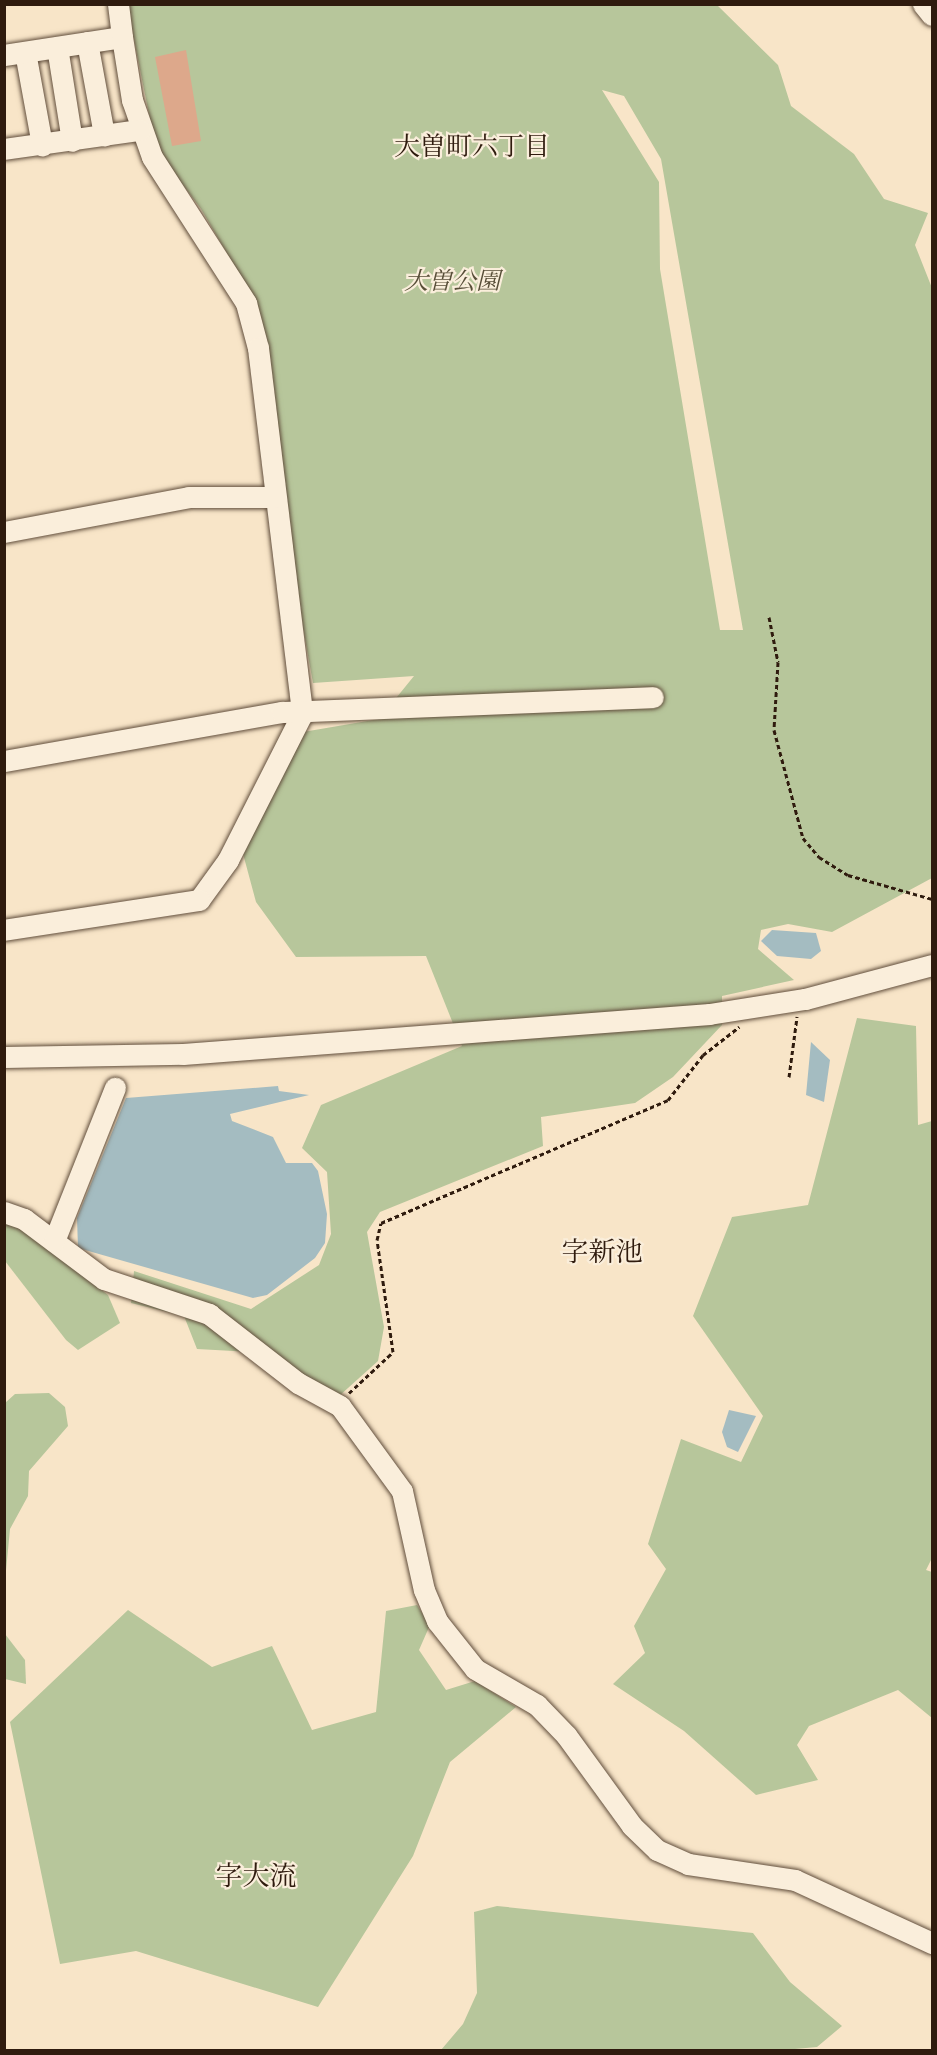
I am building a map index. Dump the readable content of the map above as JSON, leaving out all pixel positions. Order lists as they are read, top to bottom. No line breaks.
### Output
{"districts":["大曽町六丁目","字新池","字大流"],"parks":["大曽公園"]}
